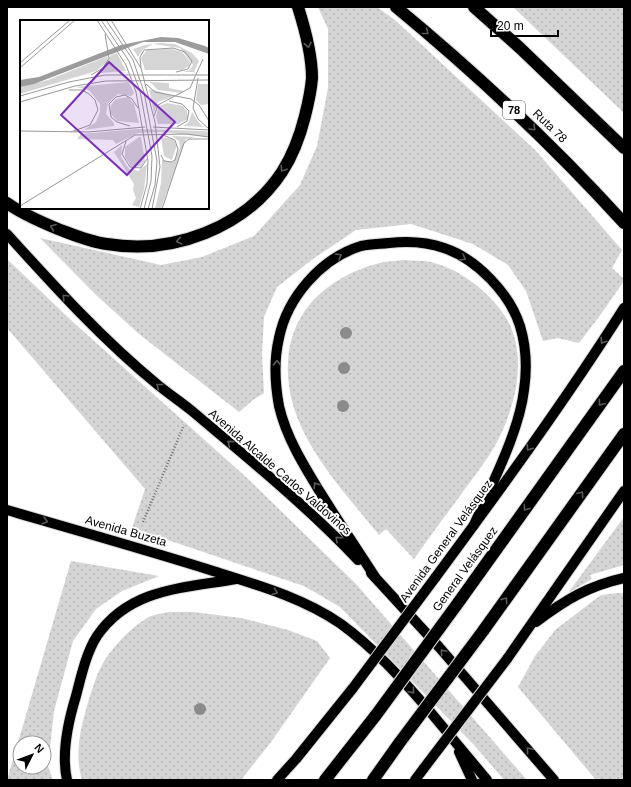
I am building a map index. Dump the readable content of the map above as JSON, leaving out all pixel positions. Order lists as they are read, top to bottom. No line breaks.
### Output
{"streets":{"highway":["78","Ruta 78","General Velásquez"],"main road":["Avenida Alcalde Carlos Valdovinos","Avenida Buzeta","Avenida General Velásquez"]},"one_way":["Avenida Buzeta","Avenida General Velásquez"],"scale_bar":"20 m","north":"top right"}
